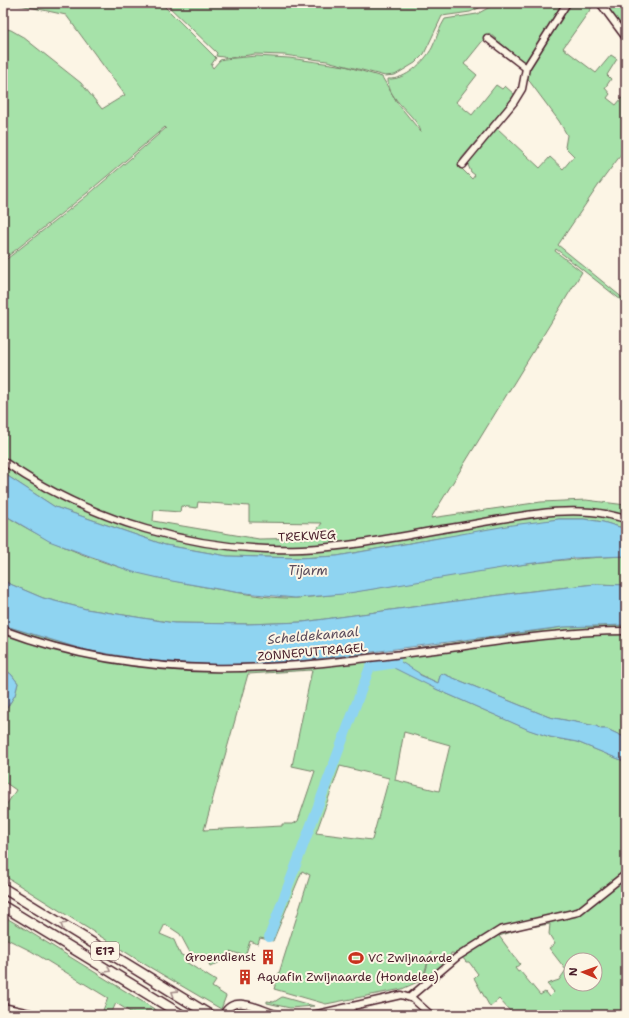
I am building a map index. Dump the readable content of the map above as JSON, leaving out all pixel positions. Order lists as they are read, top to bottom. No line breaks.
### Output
{"streets":{"highway":["E17"],"street":["TREKWEG","ZONNEPUTTRAGEL"]},"water":["Tijarm","Scheldekanaal"],"places":{"building":["Groendienst","Aquafin Zwijnaarde (Hondelee)"],"sports":["VC Zwijnaarde"]},"north":"left"}
